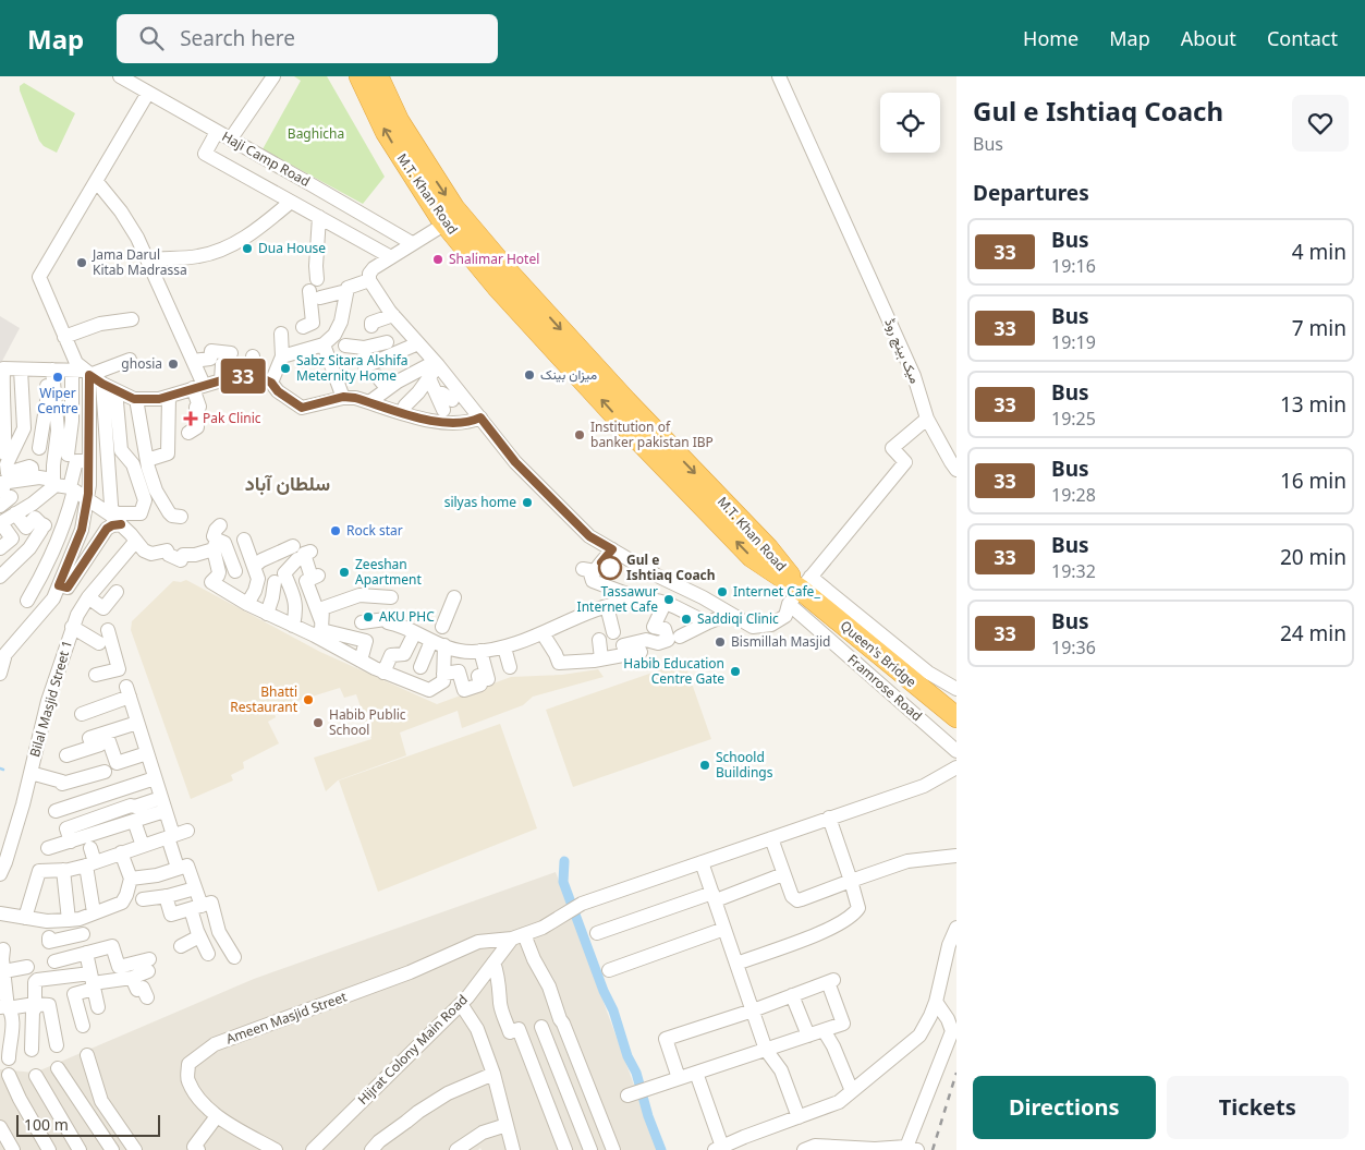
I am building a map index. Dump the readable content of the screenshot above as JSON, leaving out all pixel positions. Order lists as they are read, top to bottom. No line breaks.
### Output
{"streets":{"highway":["M.T. Khan Road","Queen's Bridge"],"street":["Haji Camp Road","میک ہینچ روڈ","Framrose Road","Bilal Masjid Street 1","Ameen Masjid Street","Hijrat Colony Main Road"]},"crossings":[["M.T. Khan Road","Queen's Bridge"],["M.T. Khan Road","Framrose Road"],["Queen's Bridge","Framrose Road"],["Ameen Masjid Street","Hijrat Colony Main Road"]],"districts":["سلطان آباد"],"parks":["Baghicha"],"places":{"other":["Dua House","Shalimar Hotel","Jama Darul Kitab Madrassa","ghosia","Sabz Sitara Alshifa Meternity Home","میزان بینک","Wiper Centre","Institution of banker pakistan IBP","silyas home","Rock star","Gul e Ishtiaq Coach","Zeeshan Apartment","Internet Cafe_","Tassawur Internet Cafe","AKU PHC","Saddiqi Clinic","Bismillah Masjid","Habib Education Centre Gate","Bhatti Restaurant","Habib Public School","Schoold Buildings"],"health":["Pak Clinic"]},"lines":["bus line 33"],"scale_bar":"100 m","page":{"header":"Map","search":"Search here","nav":["Home","Map","About","Contact"],"on_map":"33","heading":[["Gul e Ishtiaq Coach","Bus"],"Departures"],"list":[{"mark":"33","name":"Bus","note":"19:16","value":"4 min"},{"mark":"33","name":"Bus","note":"19:19","value":"7 min"},{"mark":"33","name":"Bus","note":"19:25","value":"13 min"},{"mark":"33","name":"Bus","note":"19:28","value":"16 min"},{"mark":"33","name":"Bus","note":"19:32","value":"20 min"},{"mark":"33","name":"Bus","note":"19:36","value":"24 min"}],"buttons":["Directions","Tickets"],"scale":"100 m"}}
